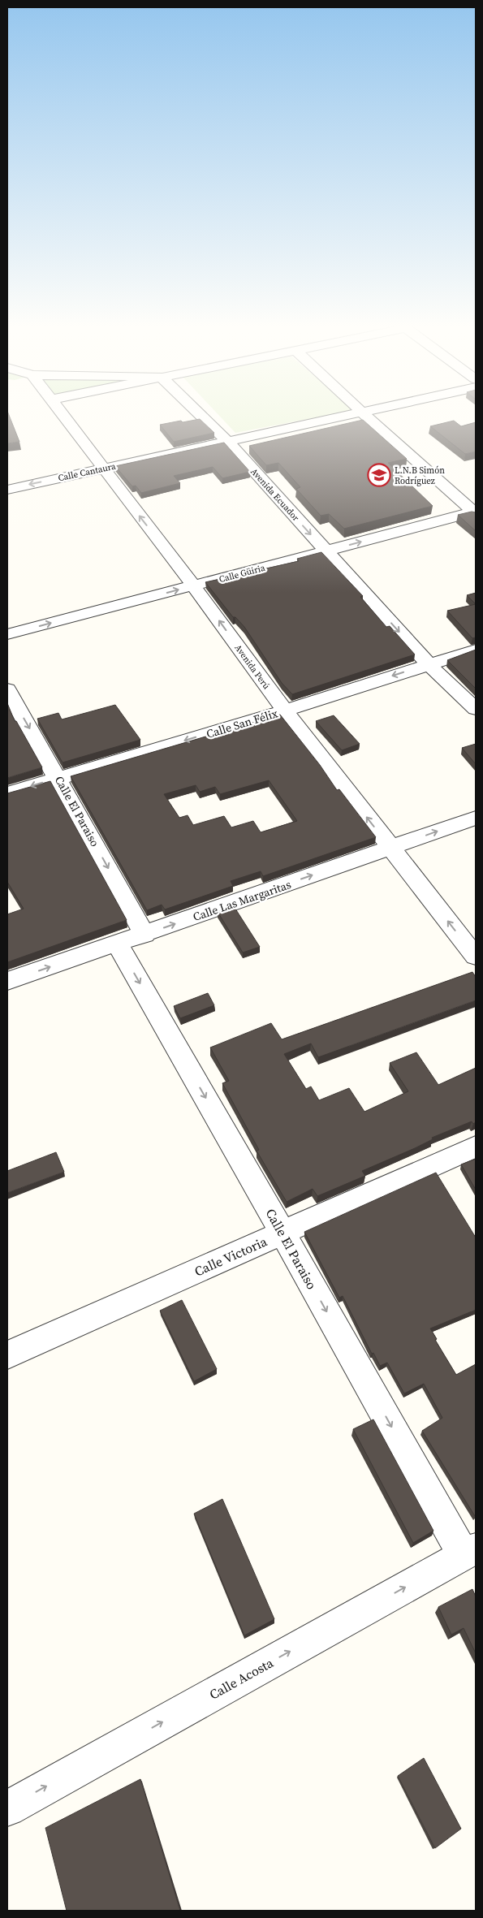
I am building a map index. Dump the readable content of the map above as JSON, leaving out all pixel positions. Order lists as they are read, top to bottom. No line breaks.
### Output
{"streets":{"street":["Calle Cantaura","Avenida Ecuador","Calle Güiria","Avenida Perú","Calle San Félix","Calle El Paraiso","Calle Las Margaritas","Calle Victoria","Calle Acosta"]},"crossings":[["Calle Cantaura","Avenida Ecuador"],["Calle Cantaura","Avenida Perú"],["Avenida Ecuador","Calle Güiria"],["Avenida Ecuador","Calle San Félix"],["Calle Güiria","Avenida Perú"],["Avenida Perú","Calle San Félix"],["Avenida Perú","Calle Las Margaritas"],["Calle San Félix","Calle El Paraiso"],["Calle El Paraiso","Calle Las Margaritas"],["Calle El Paraiso","Calle Victoria"],["Calle El Paraiso","Calle Acosta"]],"one_way":["Calle Güiria","Avenida Perú","Calle San Félix","Calle El Paraiso","Calle Las Margaritas","Calle Acosta"],"places":{"school or university":["L.N.B Simón Rodríguez"]}}
